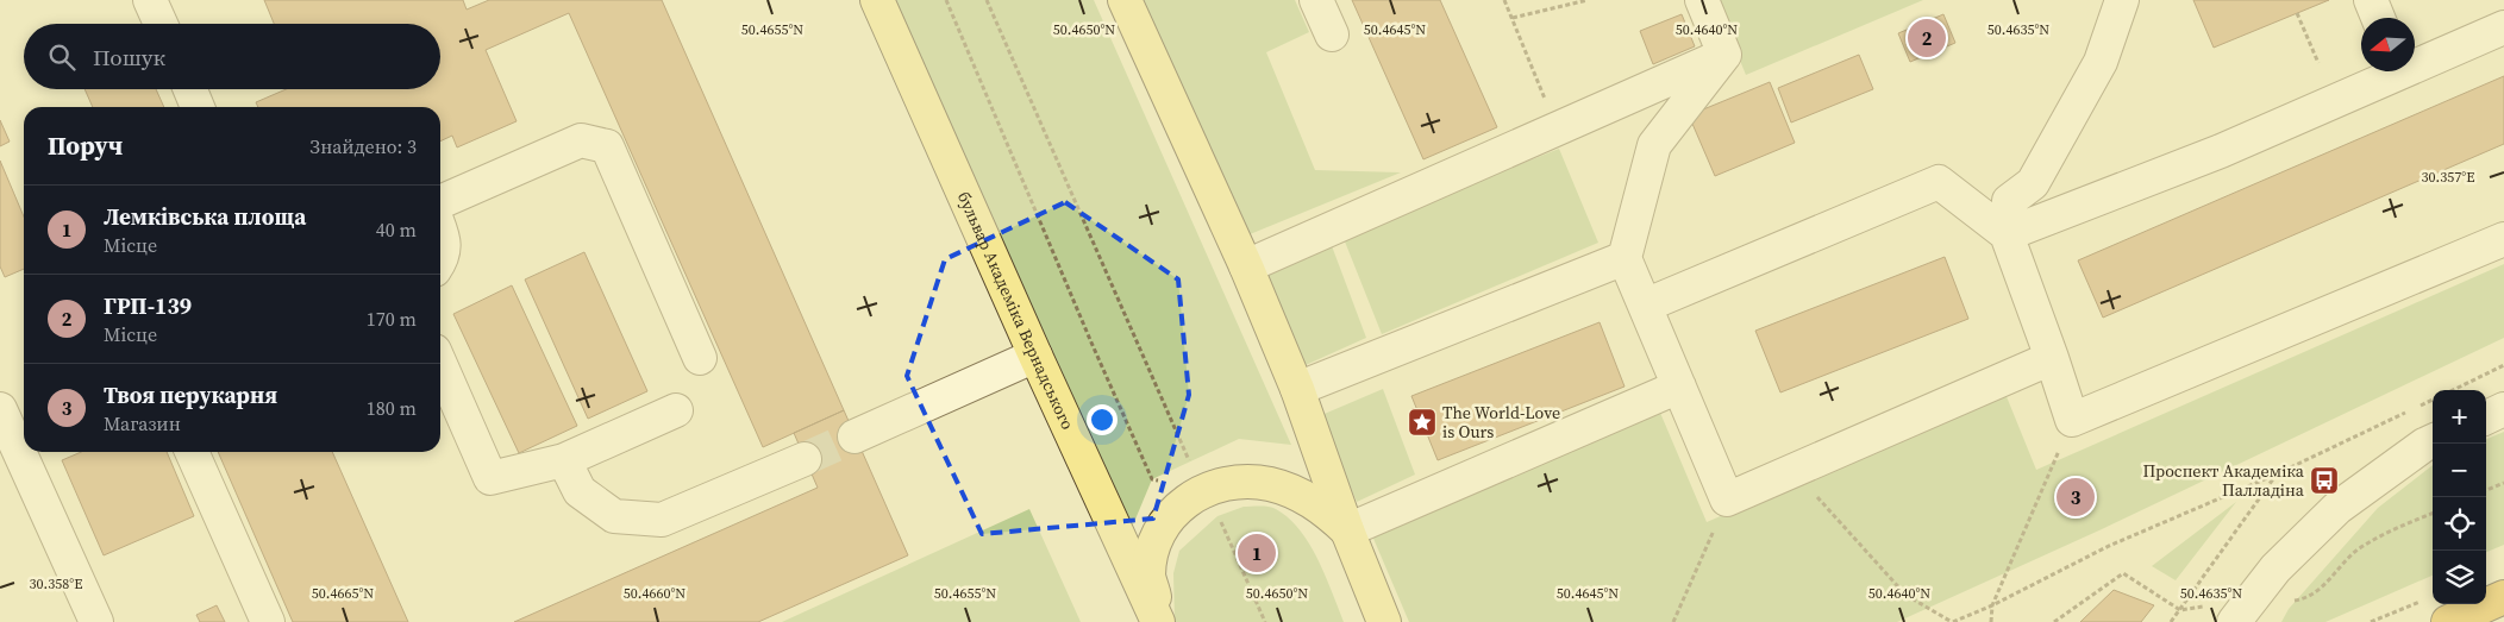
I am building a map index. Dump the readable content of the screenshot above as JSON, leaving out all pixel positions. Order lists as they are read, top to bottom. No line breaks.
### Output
{"streets":{"main road":["бульвар Академіка Вернадського"]},"places":{"place":["The World-Love is Ours"],"bus stop":["Проспект Академіка Палладіна"]},"north":"left","page":{"pins":["2","3","1"],"search":"Пошук","heading":["Поруч","Знайдено: 3"],"list":[{"mark":"1","name":"Лемківська площа","note":"Місце","value":"40 m"},{"mark":"2","name":"ГРП-139","note":"Місце","value":"170 m"},{"mark":"3","name":"Твоя перукарня","note":"Магазин","value":"180 m"}],"map_buttons":["+","−"]},"coordinates":["50.4655°N","50.4650°N","50.4645°N","50.4640°N","50.4635°N","30.357°E","30.358°E","50.4665°N","50.4660°N"]}
